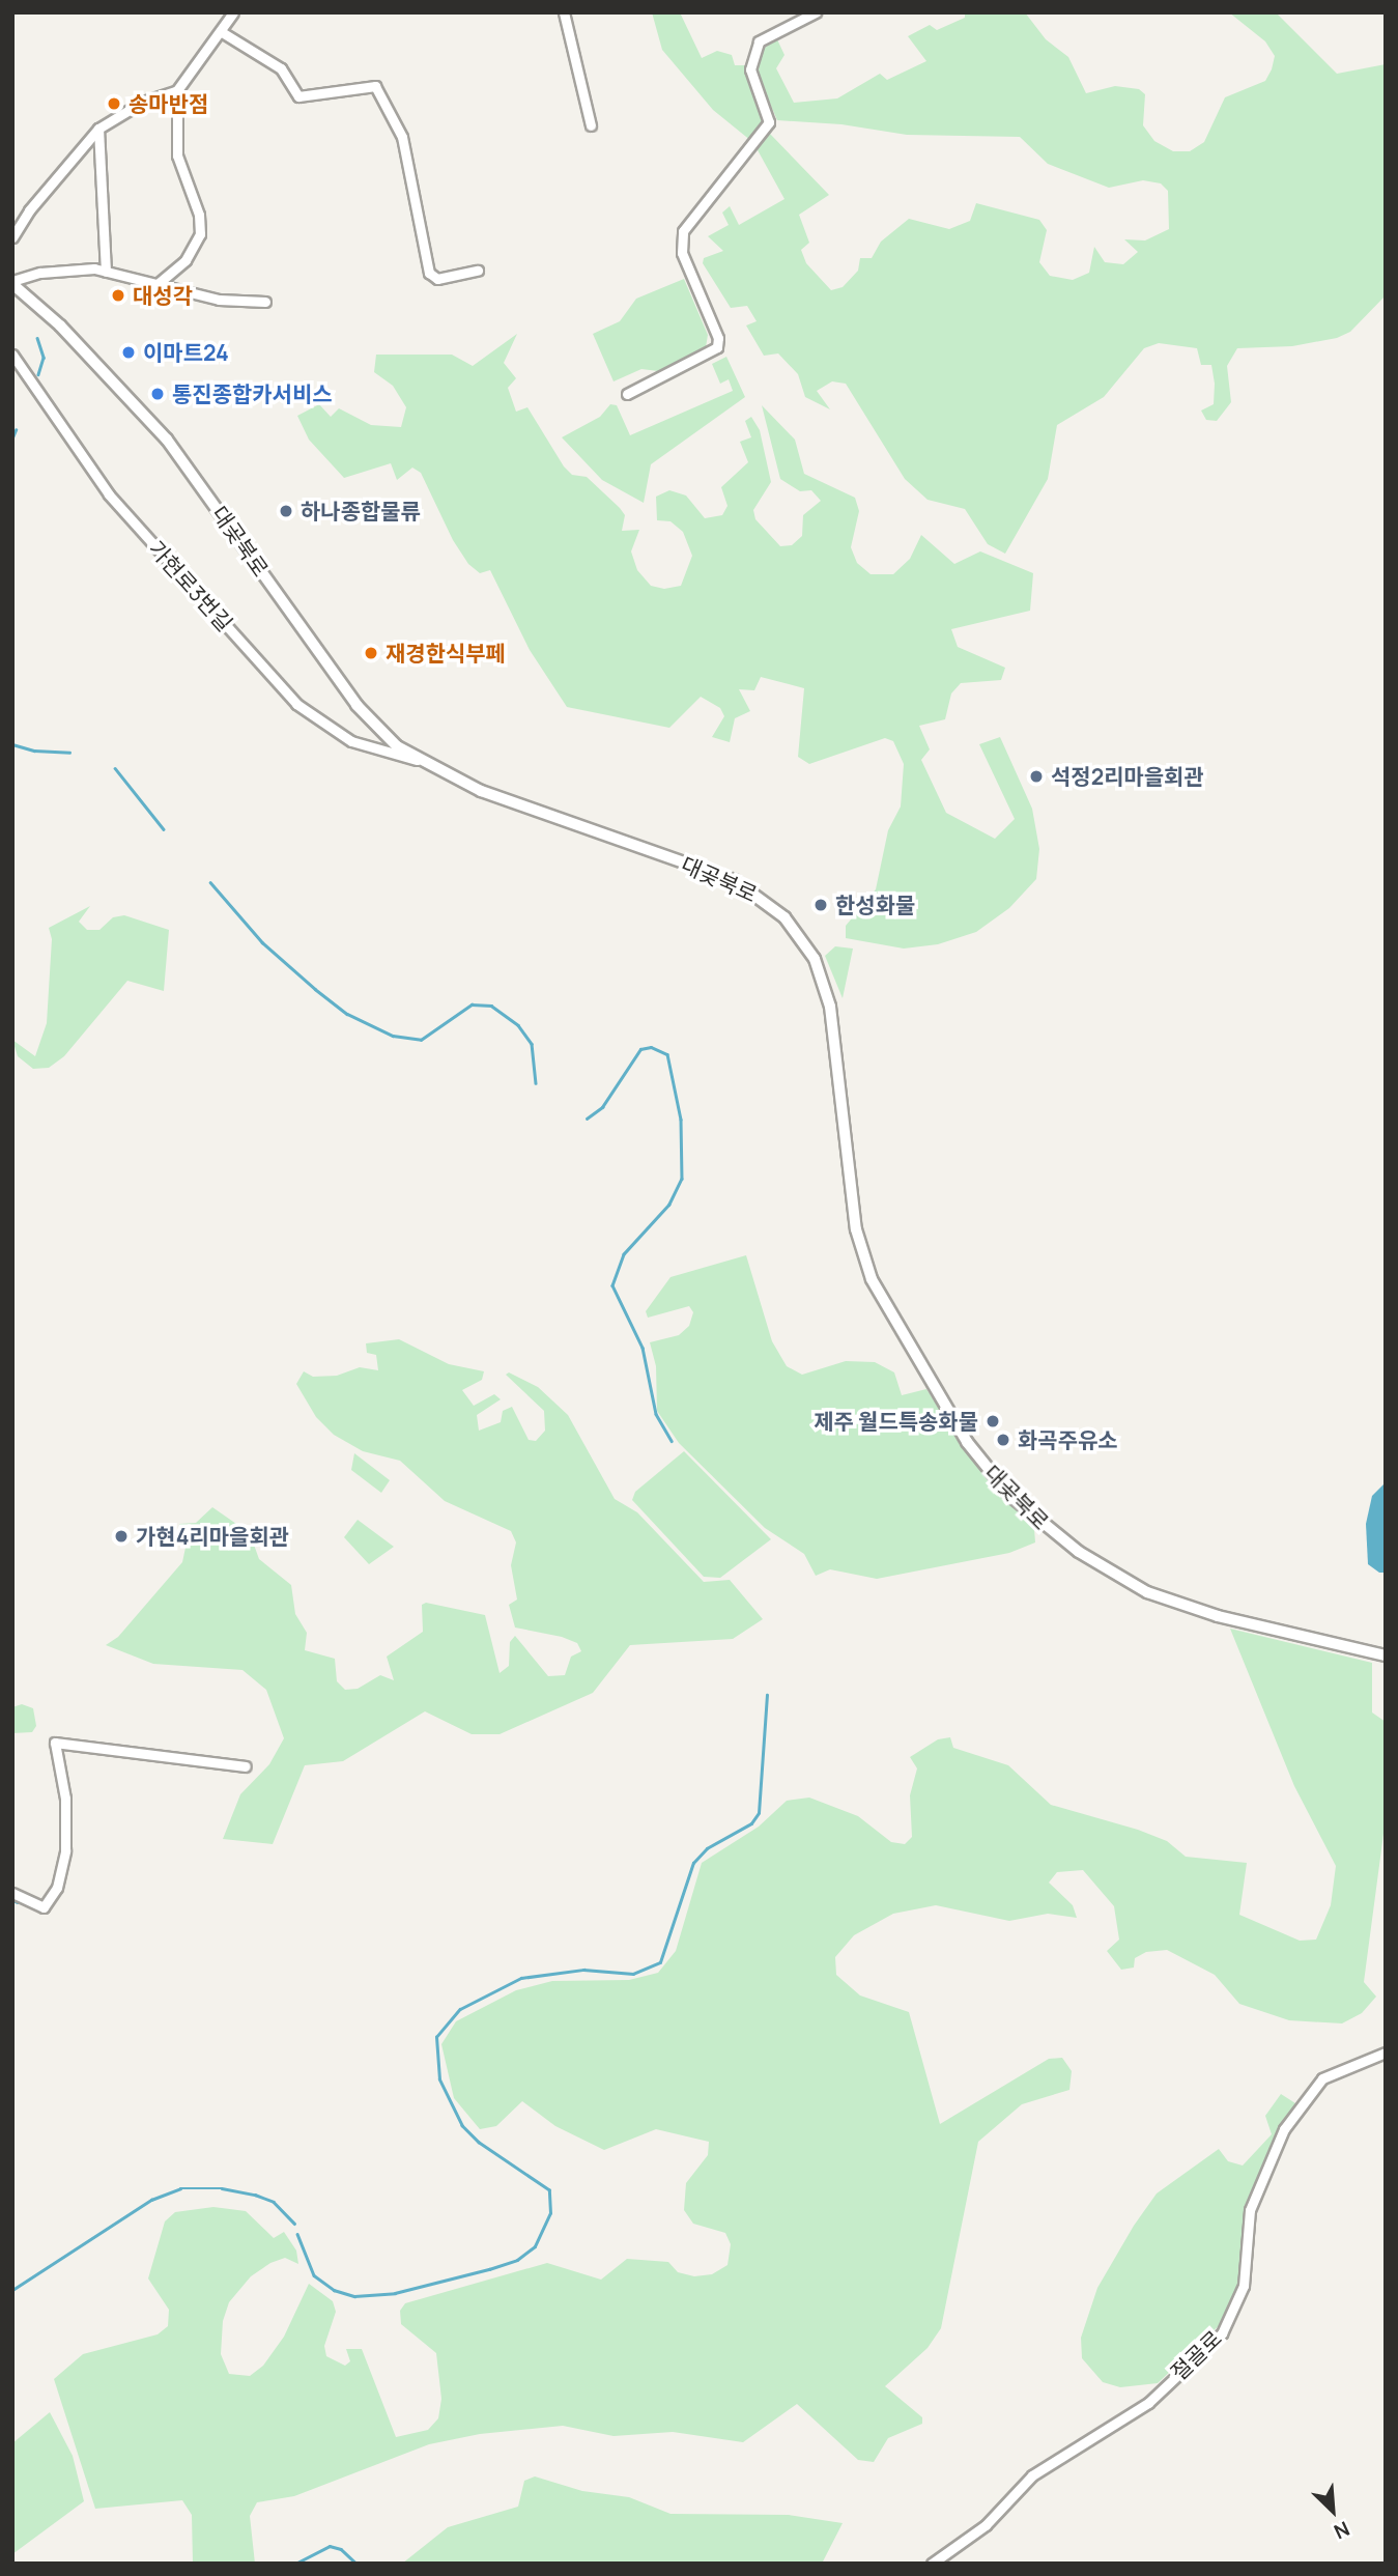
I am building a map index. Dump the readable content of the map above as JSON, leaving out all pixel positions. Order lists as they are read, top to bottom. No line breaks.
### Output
{"streets":{"street":["대곶북로","가현로3번길","절골로"]},"crossings":[["대곶북로","가현로3번길"]],"places":["송마반점","대성각","이마트24","통진종합카서비스","하나종합물류","재경한식부페","석정2리마을회관","한성화물","제주 월드특송화물","화곡주유소","가현4리마을회관"],"north":"bottom right"}
